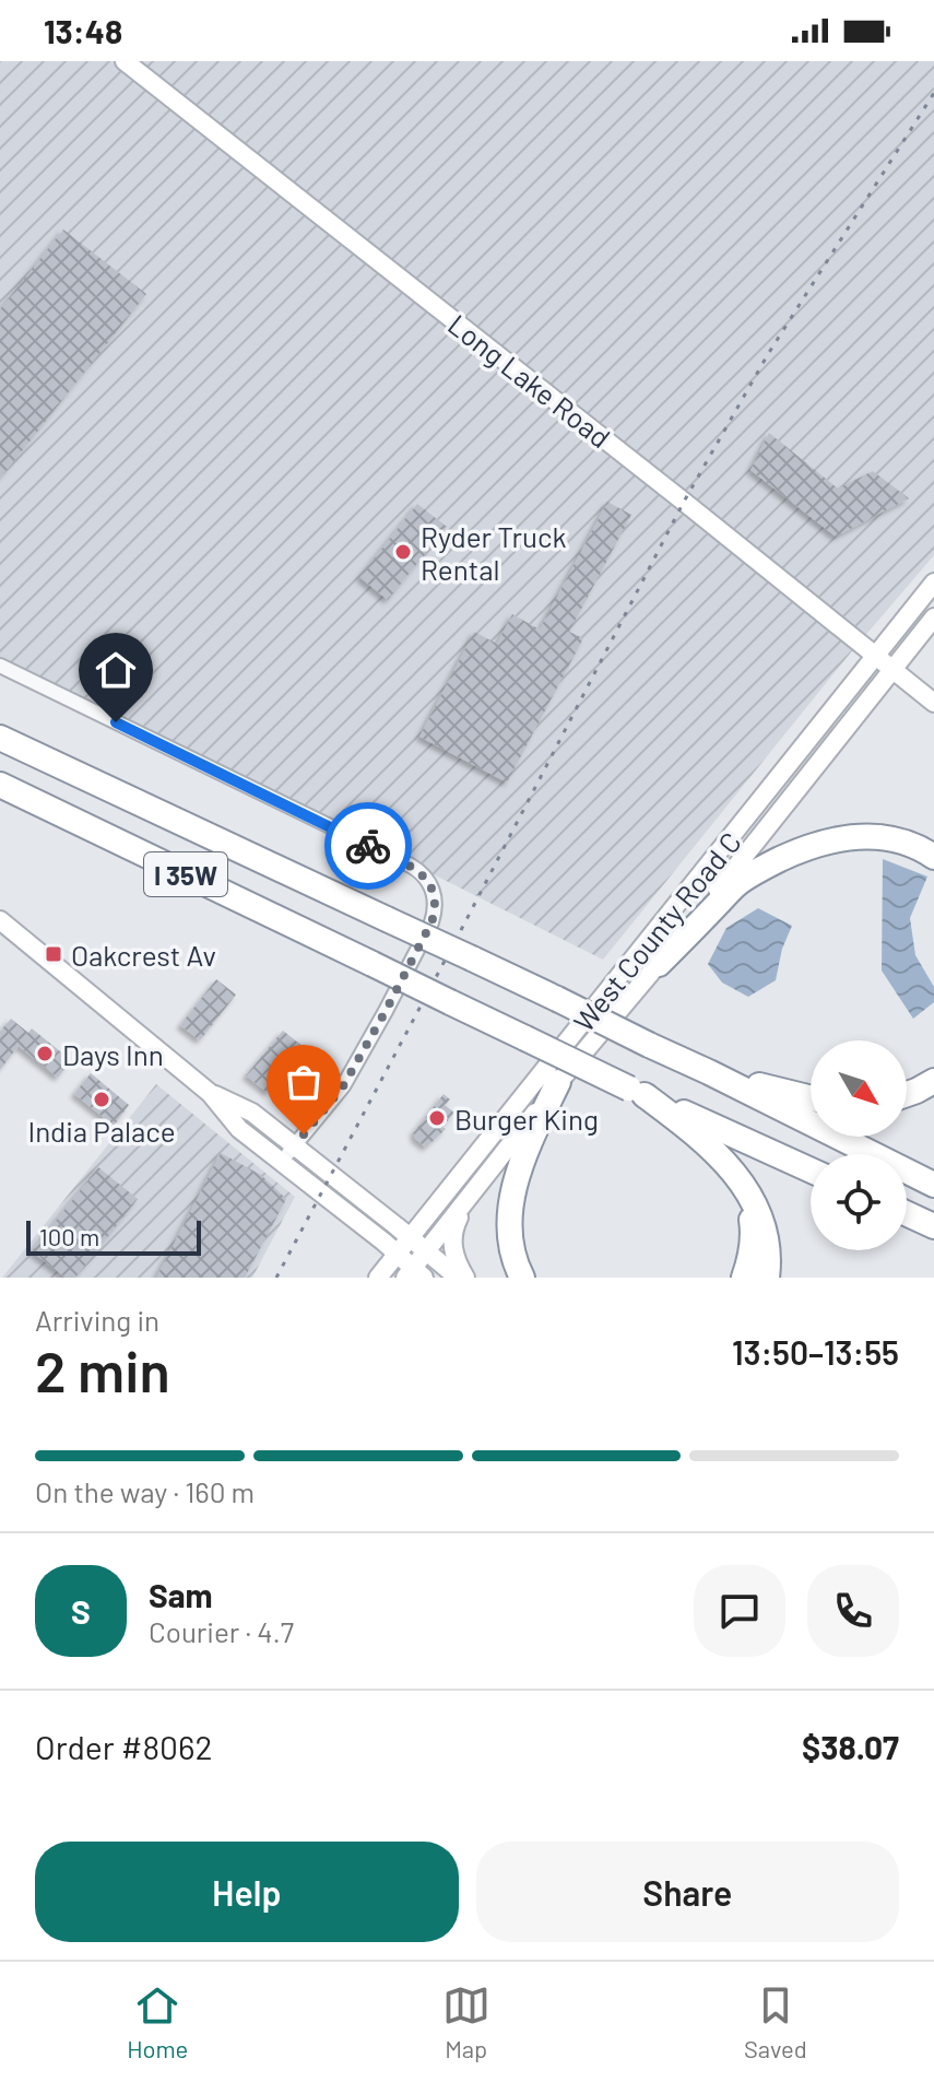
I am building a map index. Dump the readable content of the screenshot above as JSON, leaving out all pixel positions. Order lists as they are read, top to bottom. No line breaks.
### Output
{"streets":{"highway":["I 35W"],"street":["Long Lake Road","West County Road C"]},"crossings":[["Long Lake Road","West County Road C"]],"places":{"other":["Ryder Truck Rental","Days Inn","India Palace","Burger King"],"transit":["Oakcrest Av"]},"scale_bar":"100 m","north":"bottom right","page":{"status":"13:48","scale":"100 m","heading":["2 min","Arriving in","13:50–13:55"],"panel":["Sam","Courier · 4.7","Order #8062","$38.07"],"bar":"On the way · 160 m","round":"S","buttons":["Help","Share"],"tabs":["Home","Map","Saved"]}}
